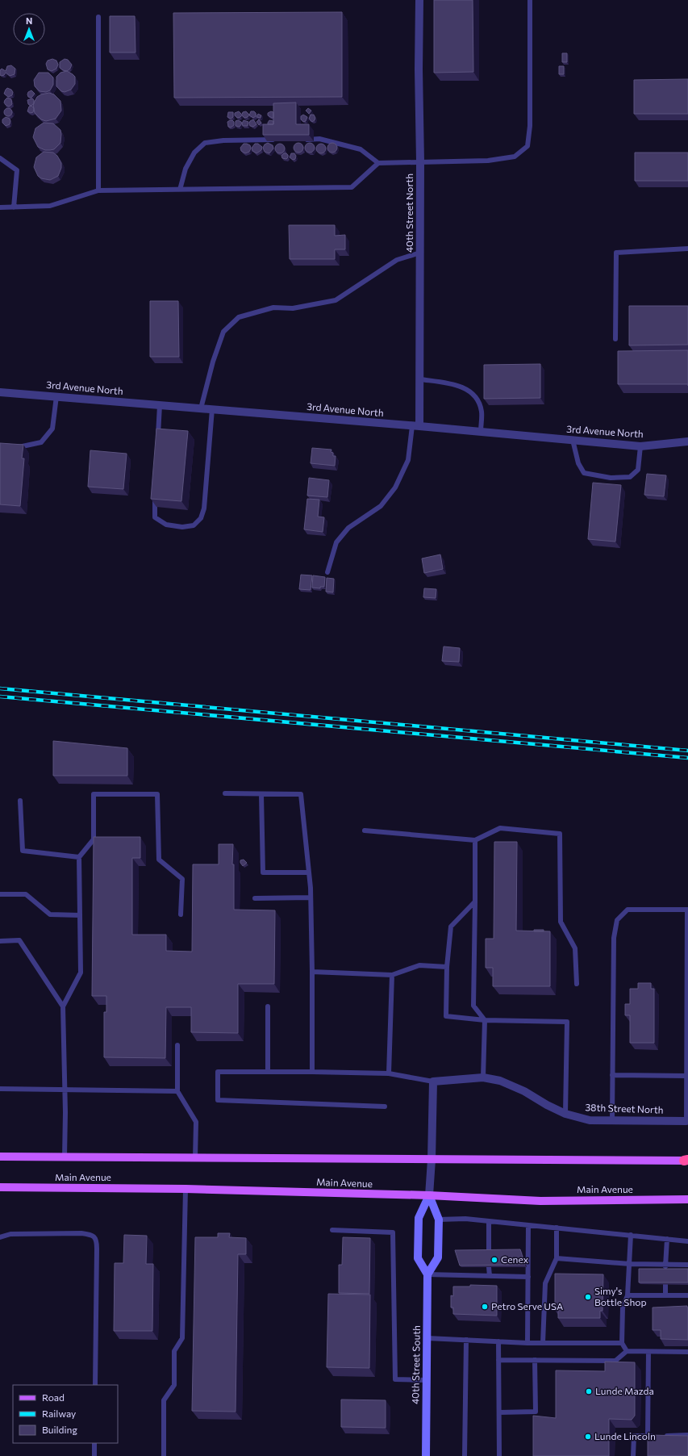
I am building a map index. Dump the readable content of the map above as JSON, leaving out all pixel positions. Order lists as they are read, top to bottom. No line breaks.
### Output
{"streets":{"main road":["Main Avenue"],"street":["40th Street North","3rd Avenue North","38th Street North","40th Street South"]},"crossings":[["40th Street North","3rd Avenue North"]],"places":["Cenex","Simy's Bottle Shop","Petro Serve USA","Lunde Mazda","Lunde Lincoln"],"legend":["Road","Railway","Building"],"north":"top"}
